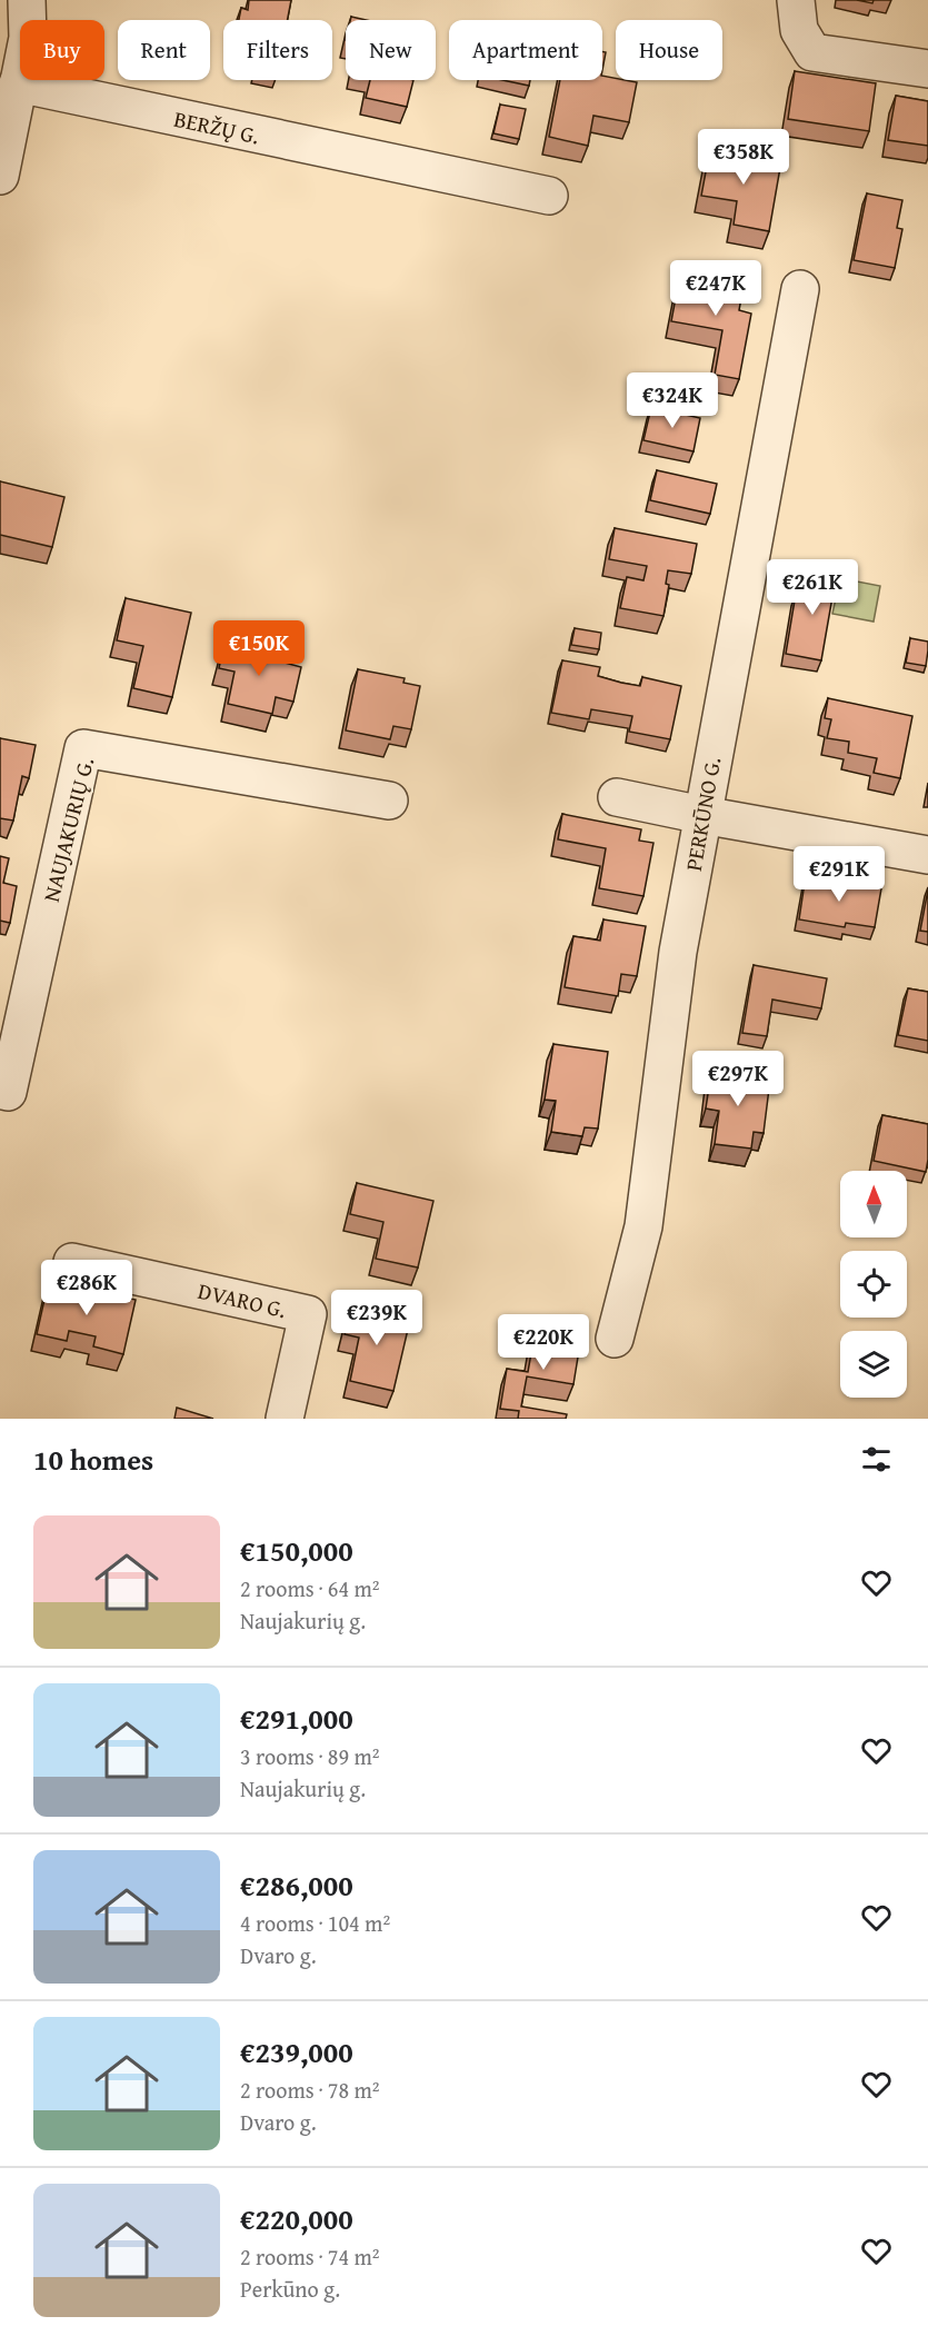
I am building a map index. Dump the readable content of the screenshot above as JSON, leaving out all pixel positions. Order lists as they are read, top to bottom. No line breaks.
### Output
{"streets":{"street":["BERŽŲ G.","PERKŪNO G.","NAUJAKURIŲ G.","DVARO G."]},"north":"top","page":{"chip":["Buy","Rent","Filters","New","Apartment","House"],"price":["€358K","€247K","€324K","€261K","€150K","€291K","€297K","€286K","€239K","€220K"],"heading":"10 homes","list":[{"name":"€150,000","note":"2 rooms · 64 m² · Naujakurių g."},{"name":"€291,000","note":"3 rooms · 89 m² · Naujakurių g."},{"name":"€286,000","note":"4 rooms · 104 m² · Dvaro g."},{"name":"€239,000","note":"2 rooms · 78 m² · Dvaro g."},{"name":"€220,000","note":"2 rooms · 74 m² · Perkūno g."}]}}
